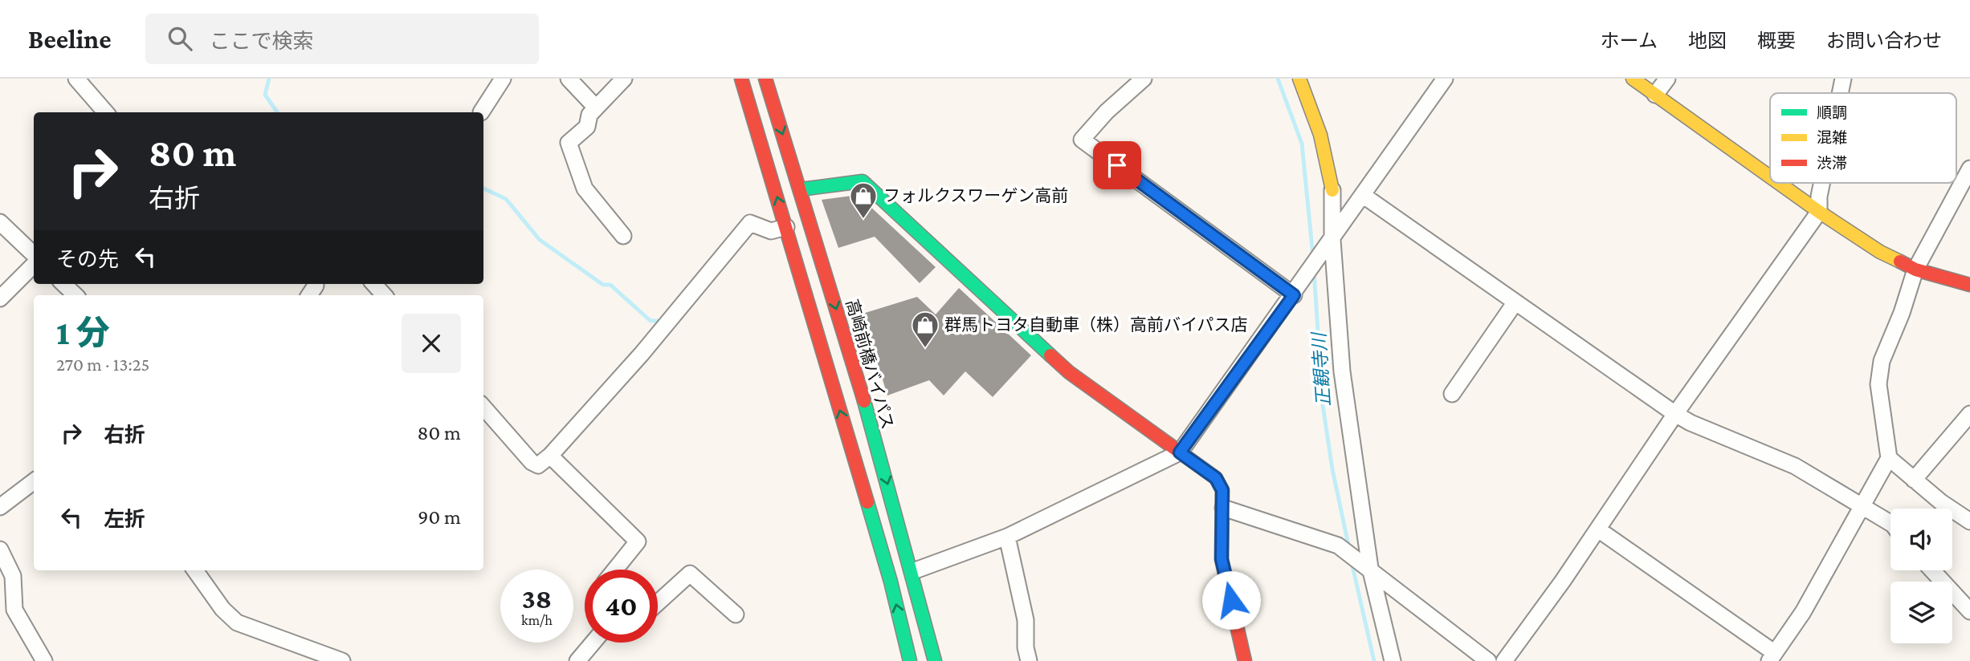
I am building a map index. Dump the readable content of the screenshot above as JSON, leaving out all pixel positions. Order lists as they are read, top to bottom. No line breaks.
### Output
{"streets":{"main road":["高崎前橋バイパス"]},"water":["正観寺川"],"places":{"shop":["フォルクスワーゲン高前","群馬トヨタ自動車（株）高前バイパス店"]},"legend":["順調","混雑","渋滞"],"page":{"header":"Beeline","search":"ここで検索","nav":["ホーム","地図","概要","お問い合わせ"],"turn":["80 m","右折"],"then":"その先","heading":["1 分","270 m · 13:25"],"list":[{"name":"右折","value":"80 m"},{"name":"左折","value":"90 m"}],"speed":"38 km/h","limit":"40"}}
